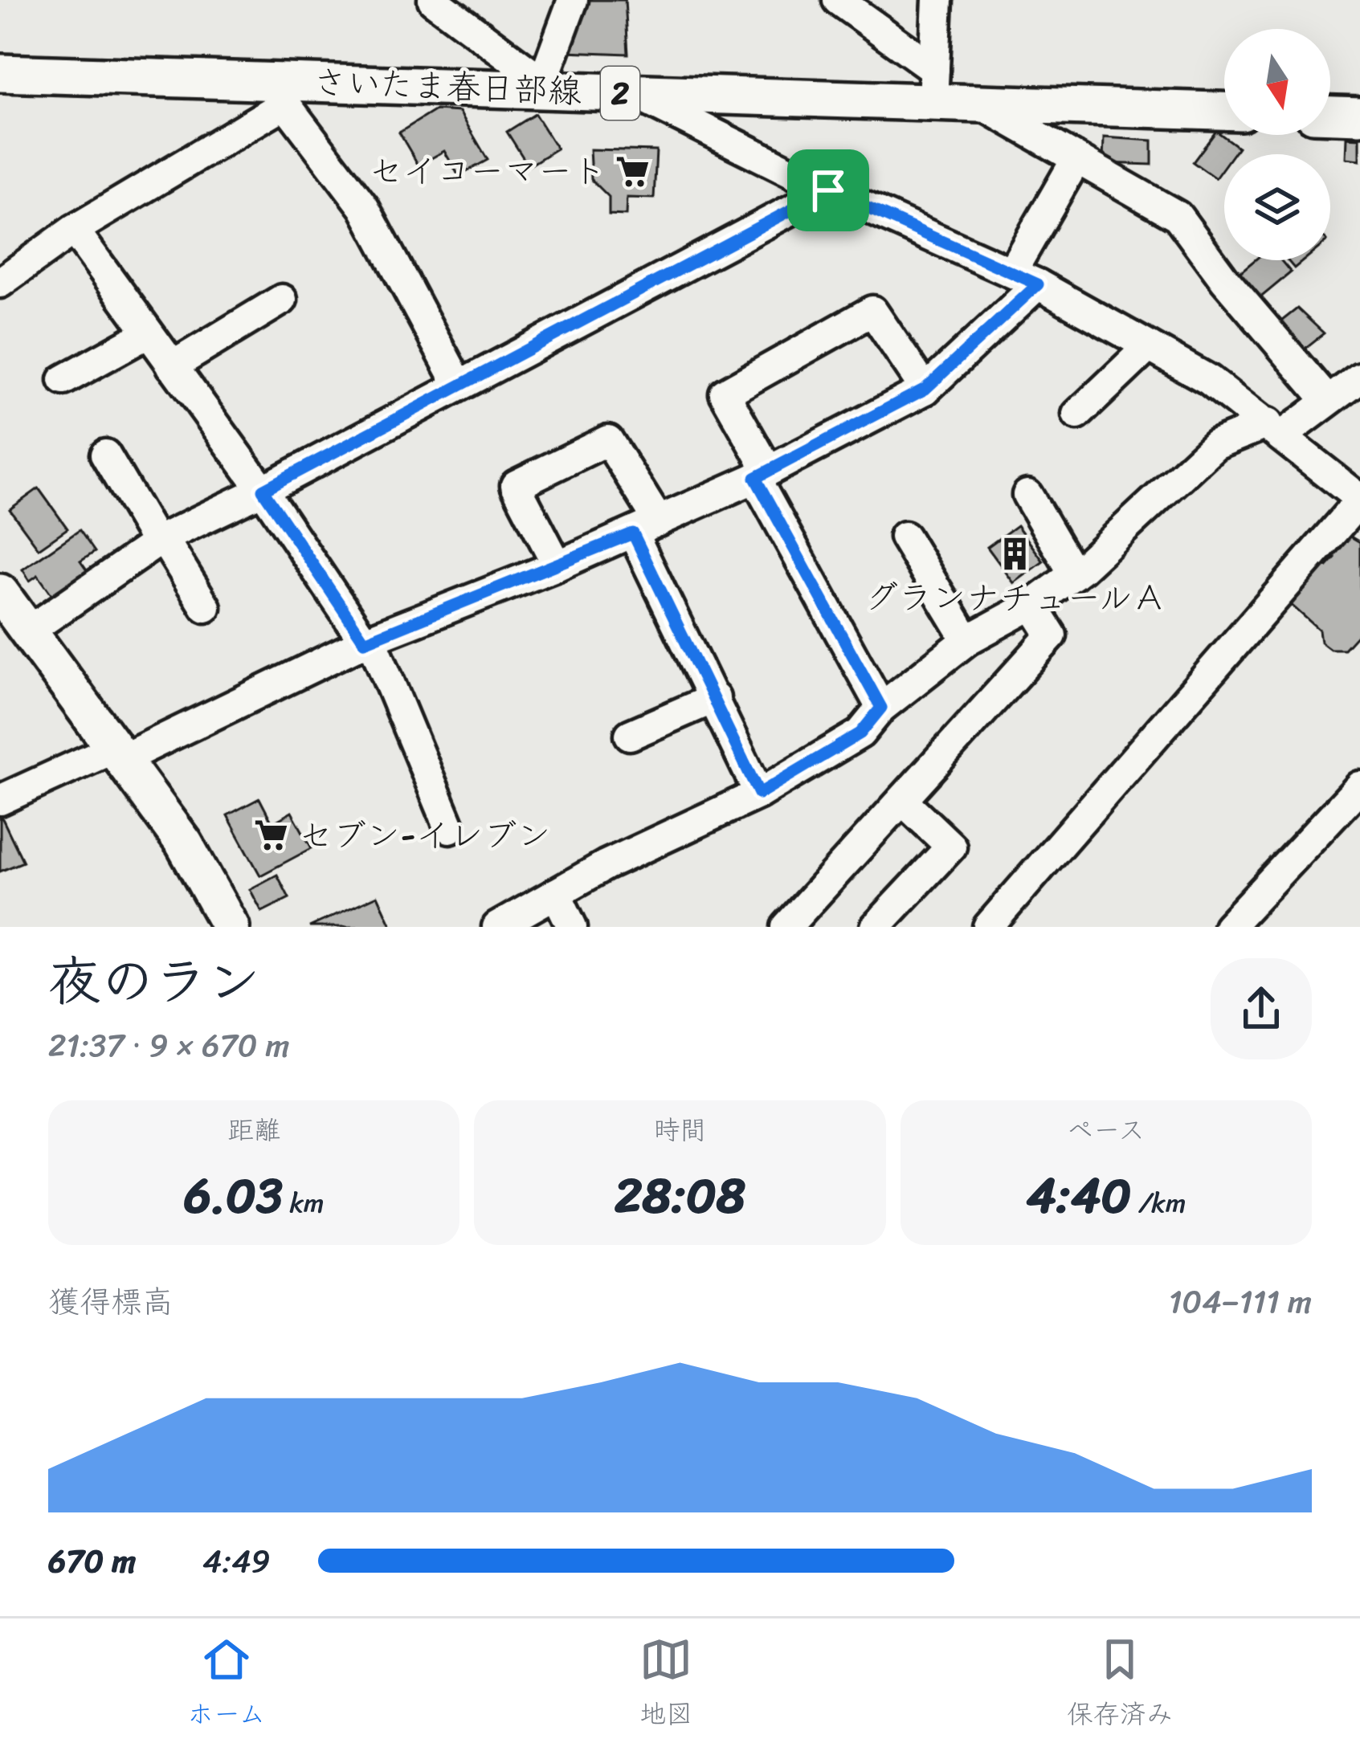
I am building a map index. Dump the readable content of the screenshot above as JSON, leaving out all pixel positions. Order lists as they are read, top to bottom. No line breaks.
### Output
{"streets":{"main road":["さいたま春日部線","2"]},"places":{"supermarket":["セイコーマート","セブン-イレブン"],"building":["グランナチュールＡ"]},"north":"bottom","page":{"heading":["夜のラン","21:37 · 9 × 670 m"],"stats":[["距離","6.03 km"],["時間","28:08"],["ペース","4:40 /km"]],"chart":["獲得標高","104–111 m"],"list":[{"name":"670 m","note":"4:49"}],"tabs":["ホーム","地図","保存済み"]}}
